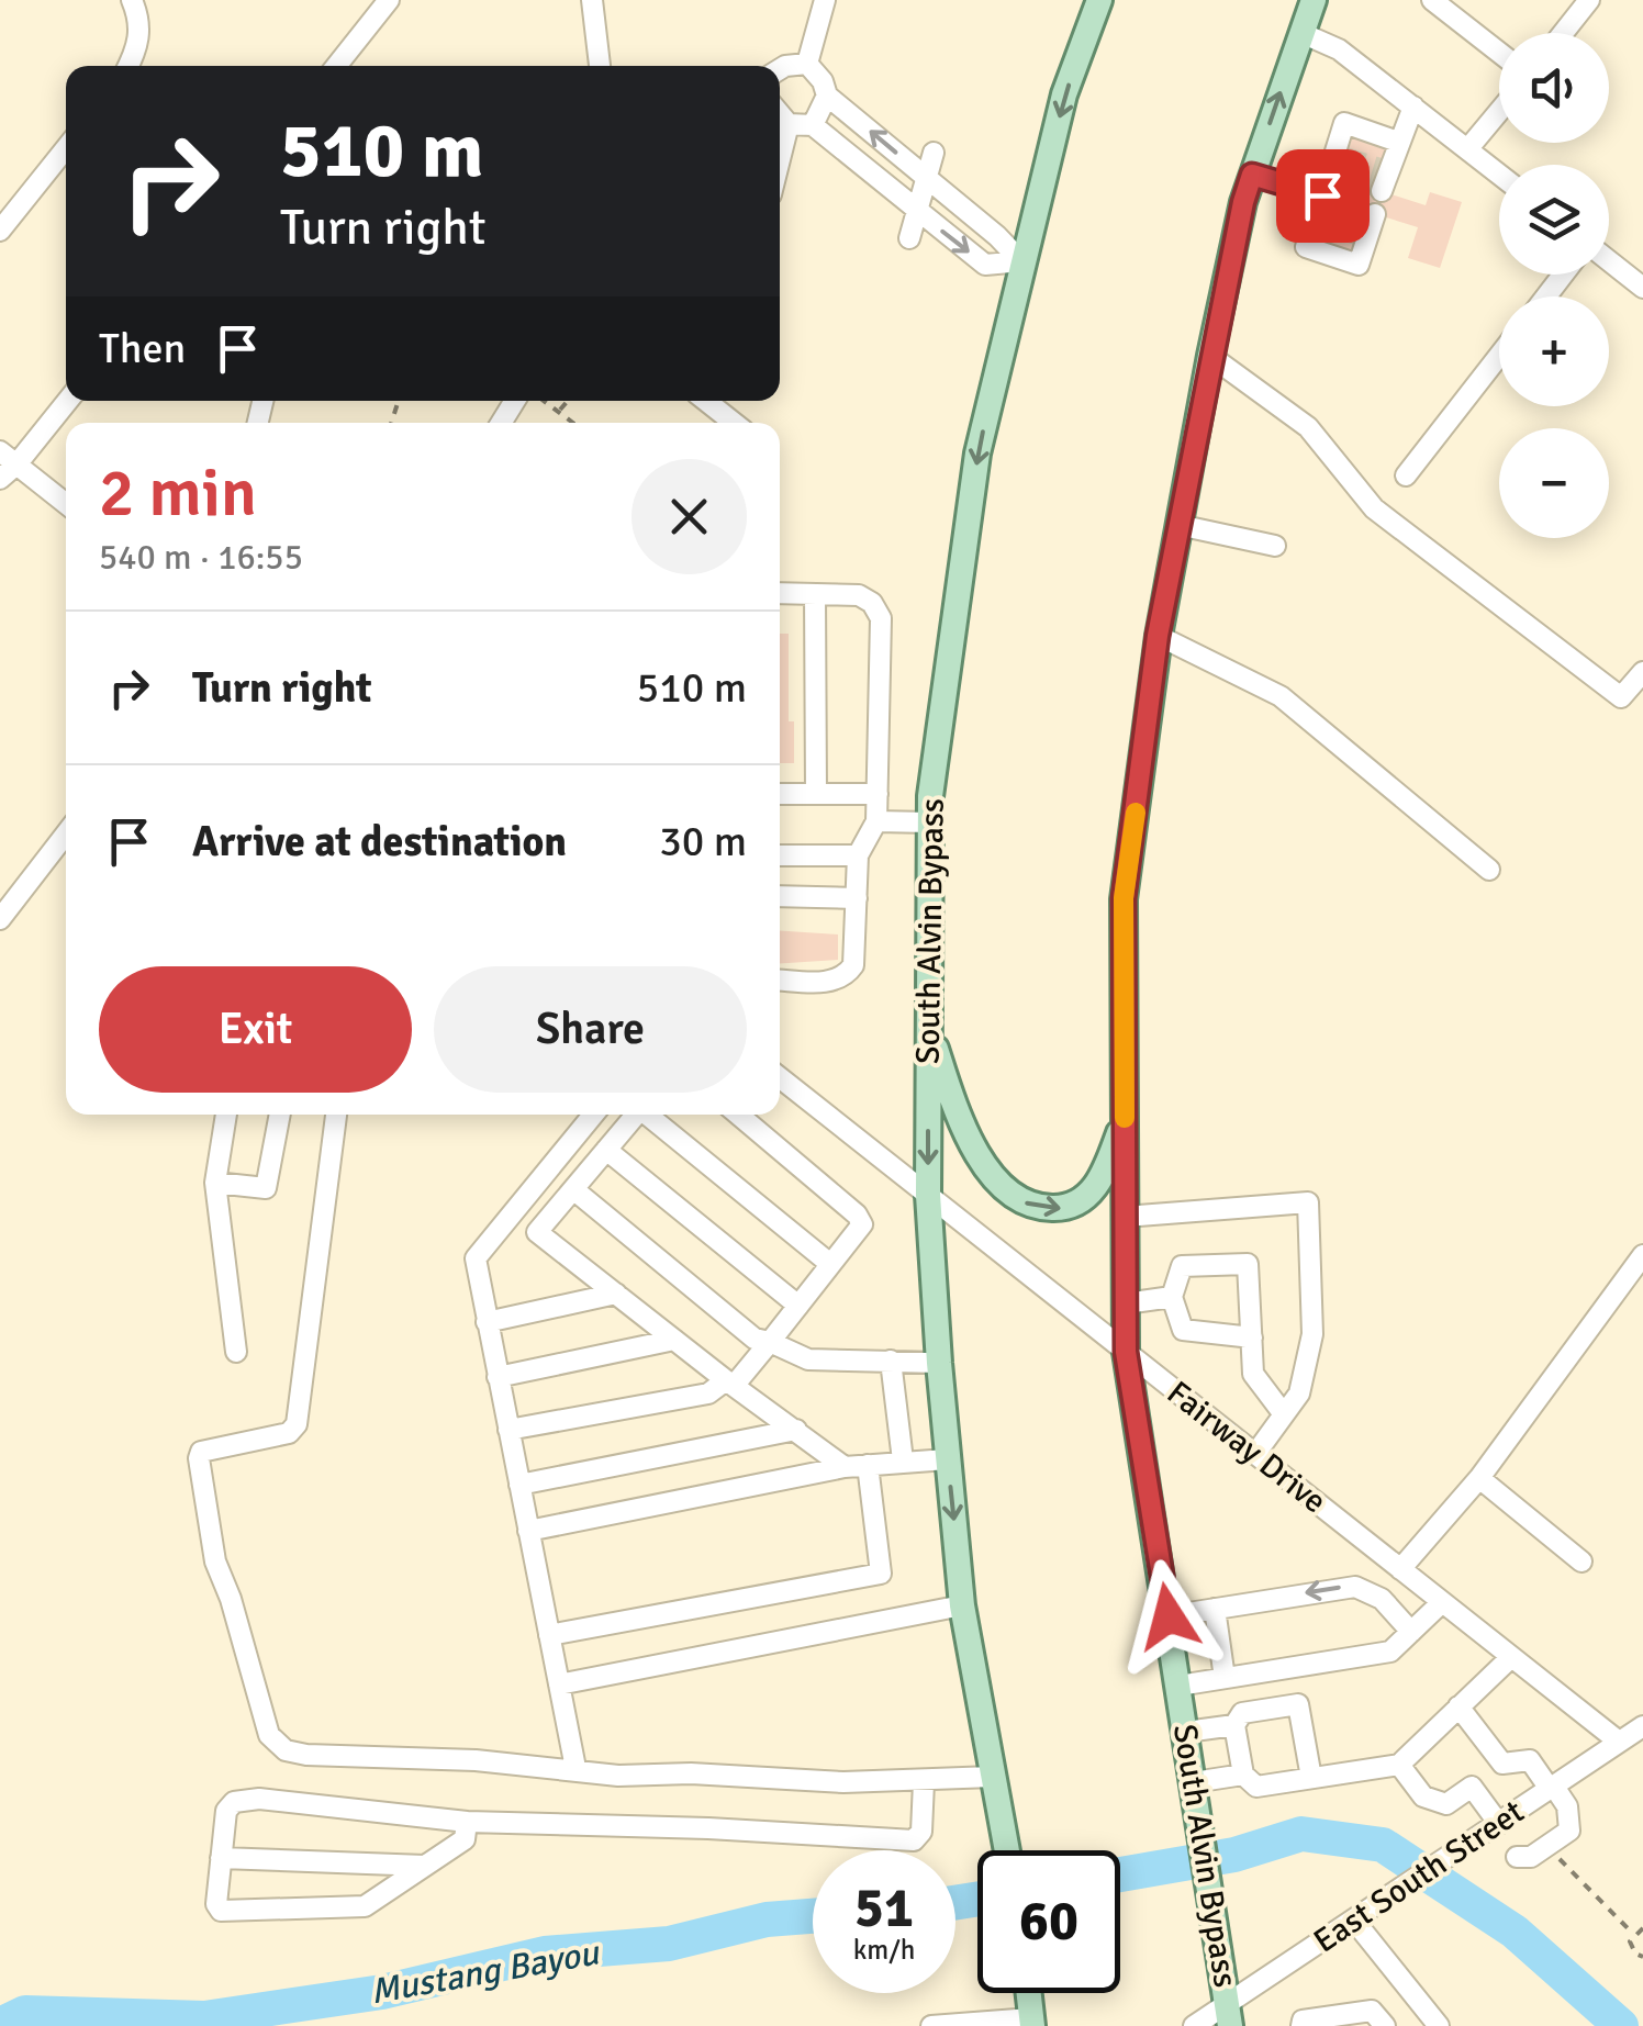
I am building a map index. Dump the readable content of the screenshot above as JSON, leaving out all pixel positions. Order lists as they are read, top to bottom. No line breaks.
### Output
{"streets":{"main road":["South Alvin Bypass"],"street":["Fairway Drive","East South Street"]},"crossings":[["South Alvin Bypass","Fairway Drive"],["South Alvin Bypass","East South Street"],["Fairway Drive","East South Street"]],"water":["Mustang Bayou"],"page":{"map_buttons":["+","−"],"turn":["510 m","Turn right"],"then":"Then","heading":["2 min","540 m · 16:55"],"list":[{"name":"Turn right","value":"510 m"},{"name":"Arrive at destination","value":"30 m"}],"buttons":["Exit","Share"],"speed":"51 km/h","limit":"60"}}
